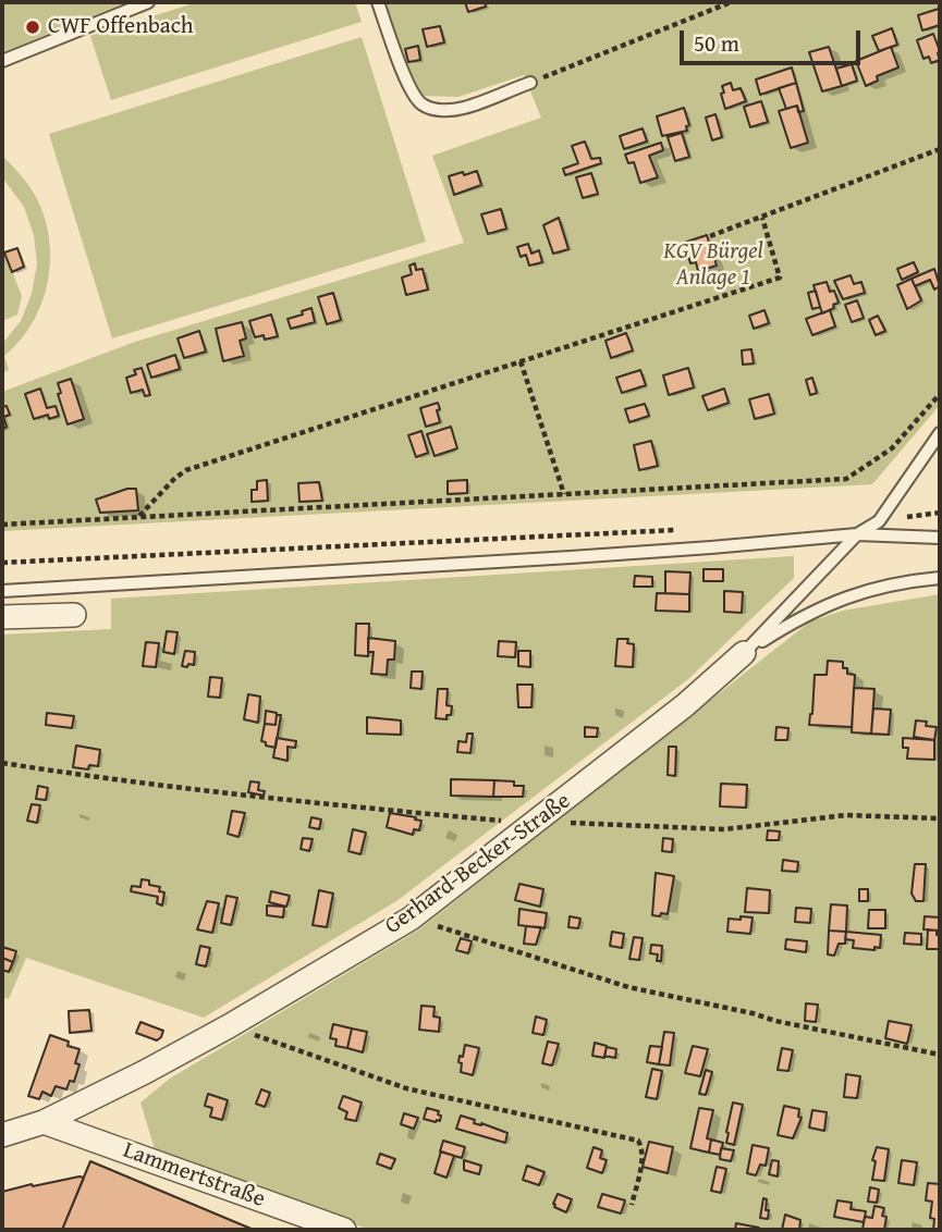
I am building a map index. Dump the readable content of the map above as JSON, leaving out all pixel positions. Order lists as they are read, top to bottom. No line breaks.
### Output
{"streets":{"street":["Gerhard-Becker-Straße","Lammertstraße"]},"crossings":[["Gerhard-Becker-Straße","Lammertstraße"]],"parks":["KGV Bürgel Anlage 1"],"places":["CWF Offenbach"],"scale_bar":"50 m"}
